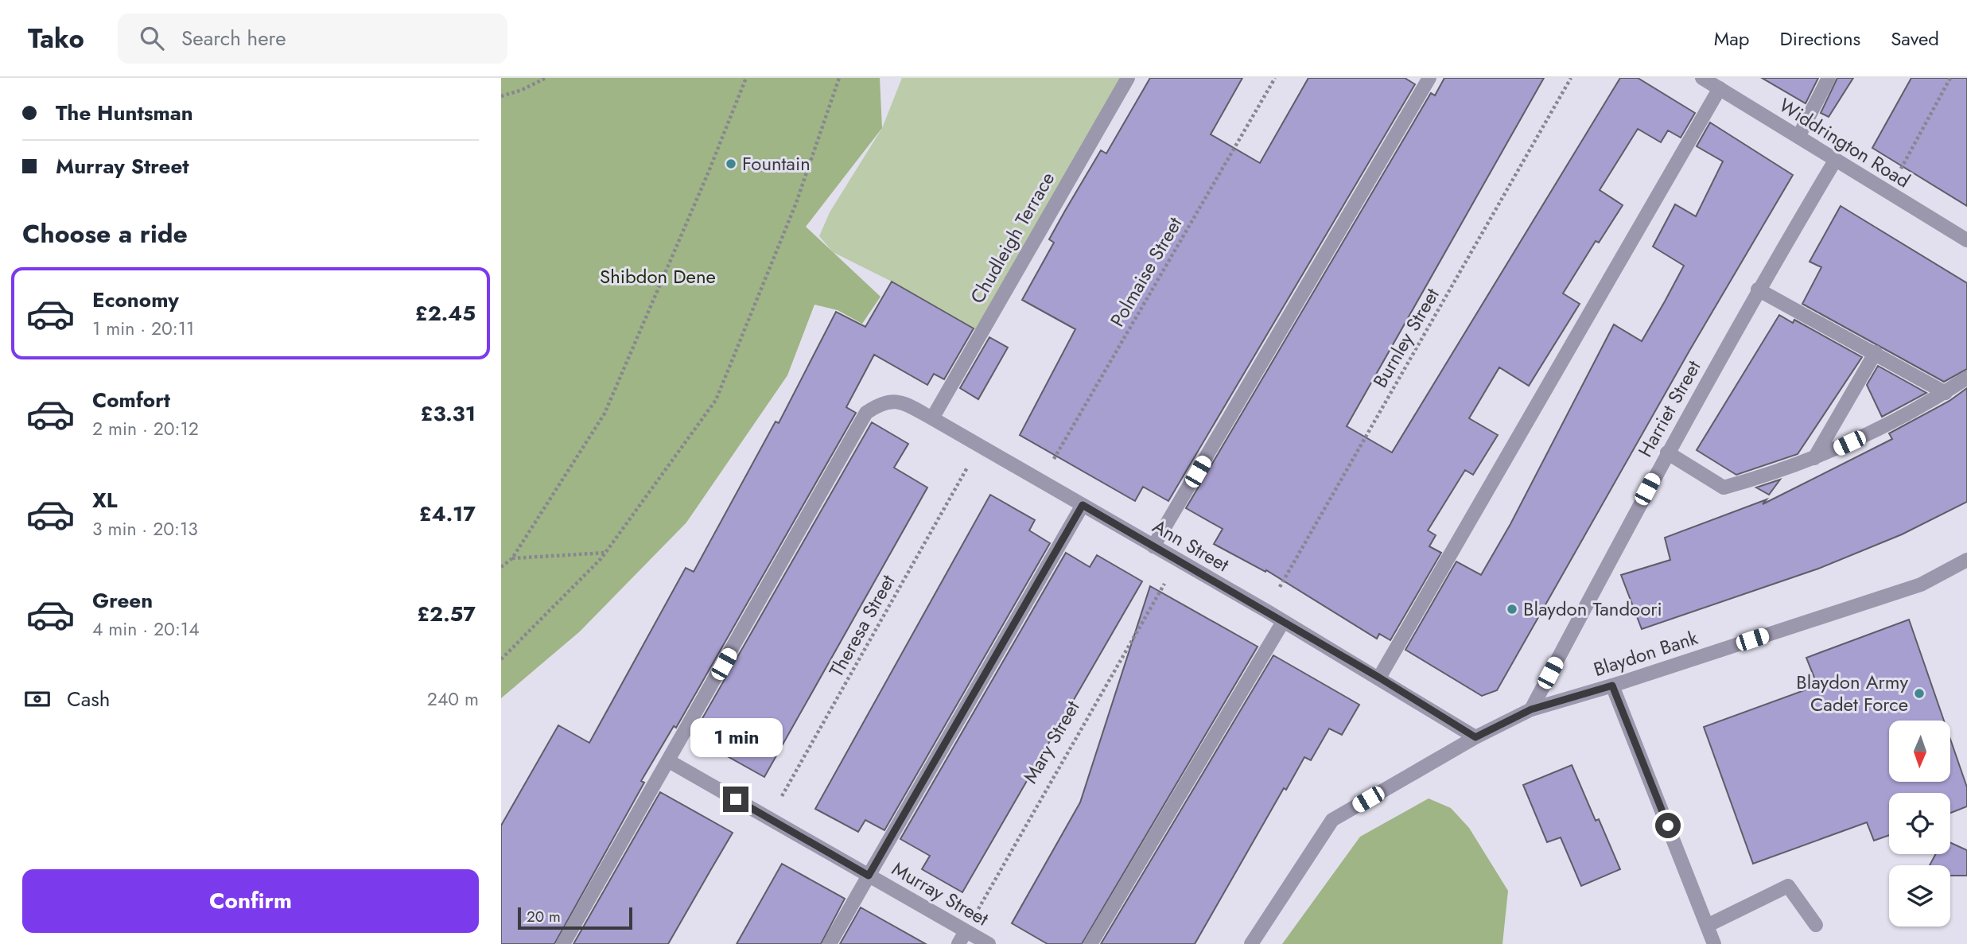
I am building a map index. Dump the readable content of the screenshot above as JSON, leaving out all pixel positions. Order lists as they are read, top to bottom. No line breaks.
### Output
{"streets":{"street":["Widdrington Road","Chudleigh Terrace","Harriet Street","Ann Street","Blaydon Bank","Murray Street"],"path":["Polmaise Street","Burnley Street","Theresa Street","Mary Street"]},"crossings":[["Widdrington Road","Harriet Street"],["Chudleigh Terrace","Ann Street"],["Polmaise Street","Ann Street"],["Burnley Street","Ann Street"],["Harriet Street","Blaydon Bank"],["Ann Street","Theresa Street"],["Ann Street","Blaydon Bank"],["Ann Street","Mary Street"],["Ann Street","Murray Street"],["Theresa Street","Murray Street"],["Mary Street","Murray Street"]],"parks":["Shibdon Dene"],"places":["Fountain","Blaydon Tandoori","Blaydon Army Cadet Force"],"scale_bar":"20 m","north":"bottom","page":{"header":"Tako","search":"Search here","nav":["Map","Directions","Saved"],"banner":["The Huntsman","Murray Street"],"heading":"Choose a ride","list":[{"name":"Economy","note":"1 min · 20:11","value":"£2.45"},{"name":"Comfort","note":"2 min · 20:12","value":"£3.31"},{"name":"XL","note":"3 min · 20:13","value":"£4.17"},{"name":"Green","note":"4 min · 20:14","value":"£2.57"}],"pay":["Cash","240 m"],"bubble":"1 min","buttons":"Confirm","scale":"20 m"}}
